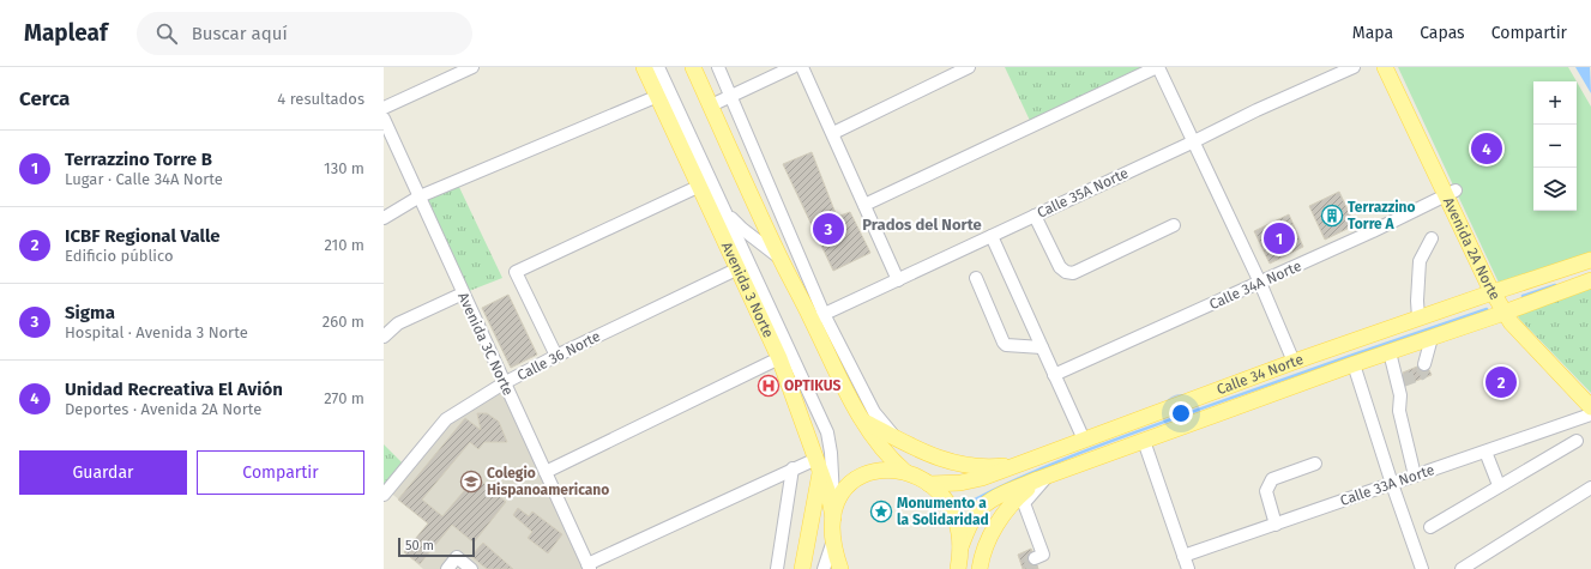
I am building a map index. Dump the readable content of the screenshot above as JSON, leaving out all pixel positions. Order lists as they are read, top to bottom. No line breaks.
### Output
{"streets":{"main road":["Avenida 2A Norte","Avenida 3 Norte","Calle 34 Norte"],"street":["Calle 35A Norte","Calle 34A Norte","Avenida 3C Norte","Calle 36 Norte","Calle 33A Norte"]},"crossings":[["Avenida 2A Norte","Calle 34A Norte"],["Avenida 2A Norte","Calle 34 Norte"],["Avenida 3 Norte","Calle 36 Norte"],["Avenida 3C Norte","Calle 36 Norte"]],"districts":["Prados del Norte"],"places":{"building":["Terrazzino Torre A"],"hospital":["OPTIKUS"],"school or university":["Colegio Hispanoamericano"],"place":["Monumento a la Solidaridad"]},"scale_bar":"50 m","page":{"header":"Mapleaf","search":"Buscar aquí","nav":["Mapa","Capas","Compartir"],"heading":["Cerca","4 resultados"],"map_buttons":["+","−"],"list":[{"mark":"1","name":"Terrazzino Torre B","note":"Lugar · Calle 34A Norte","value":"130 m"},{"mark":"2","name":"ICBF Regional Valle","note":"Edificio público","value":"210 m"},{"mark":"3","name":"Sigma","note":"Hospital · Avenida 3 Norte","value":"260 m"},{"mark":"4","name":"Unidad Recreativa El Avión","note":"Deportes · Avenida 2A Norte","value":"270 m"}],"pins":["4","3","1","2"],"buttons":["Guardar","Compartir"],"scale":"50 m"}}
